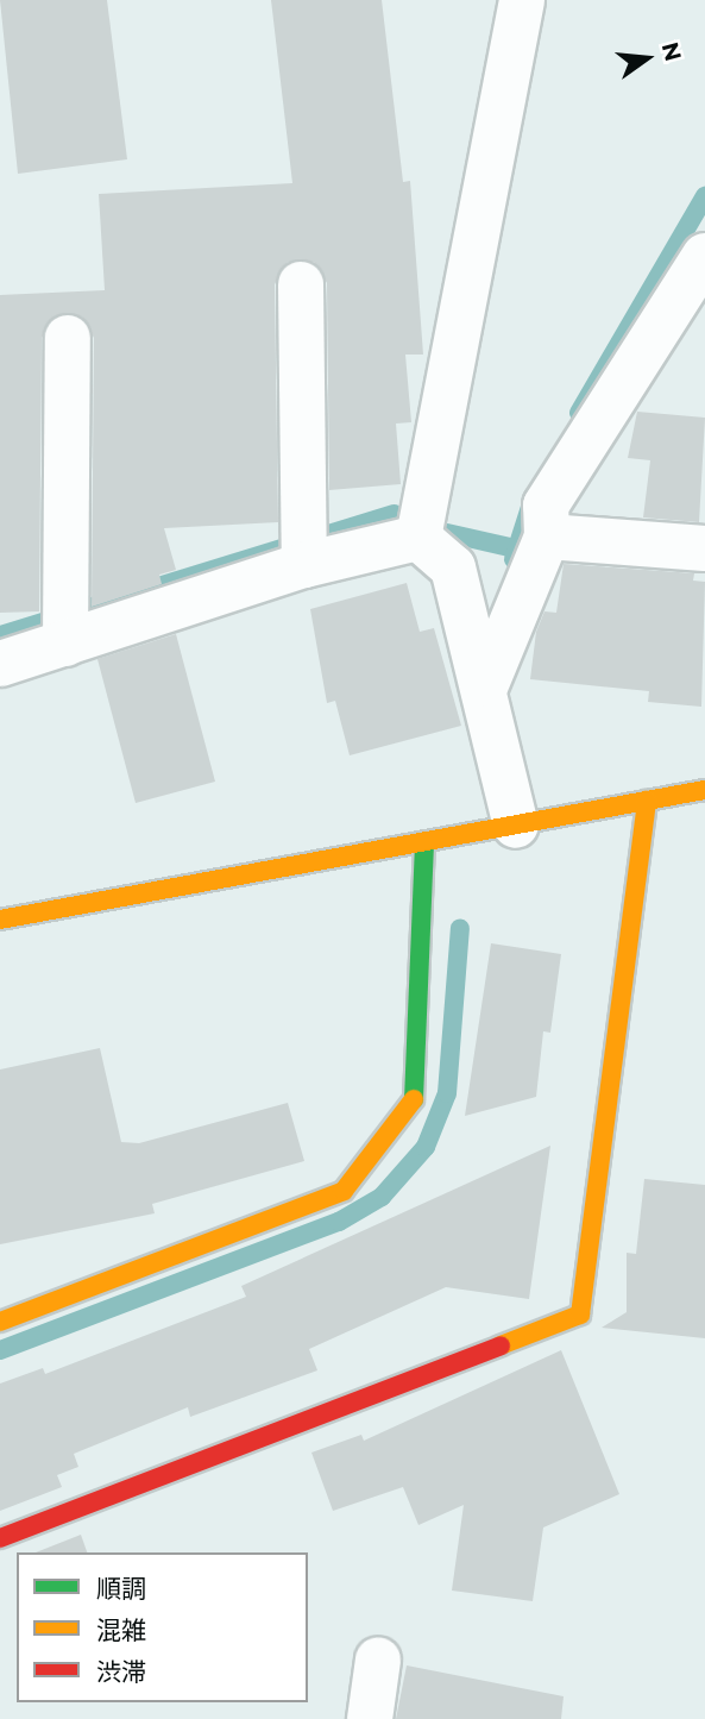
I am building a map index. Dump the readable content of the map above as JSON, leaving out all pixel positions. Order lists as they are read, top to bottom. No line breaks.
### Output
{"legend":["順調","混雑","渋滞"],"north":"right"}
